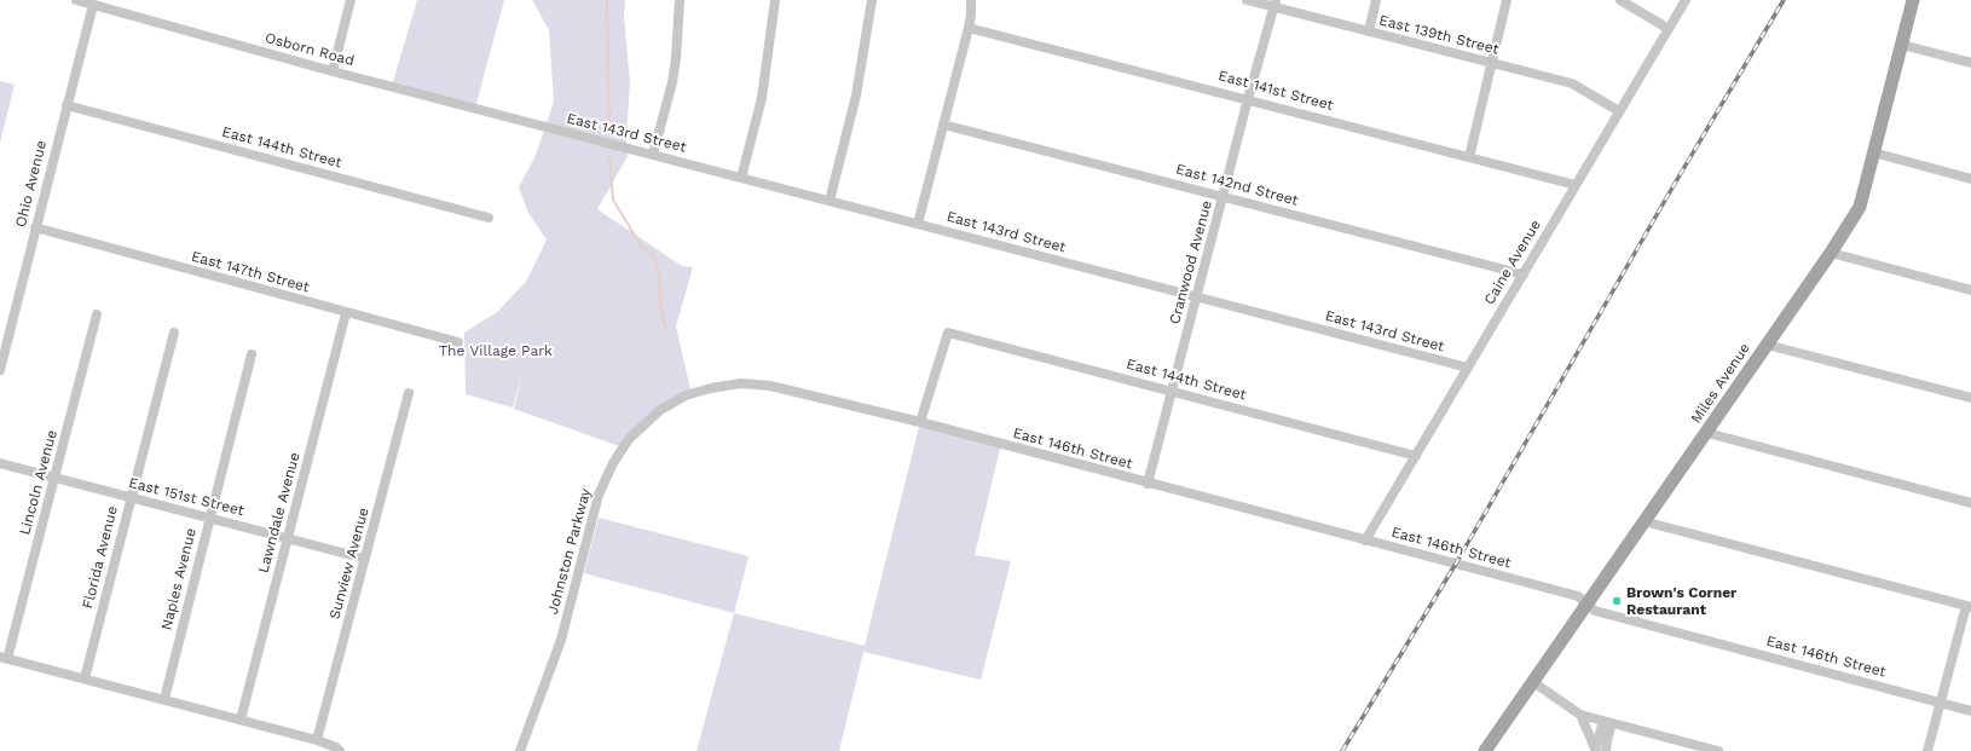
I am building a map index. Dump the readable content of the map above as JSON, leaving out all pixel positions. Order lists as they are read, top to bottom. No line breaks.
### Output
{"streets":{"main road":["Miles Avenue"],"street":["East 139th Street","Osborn Road","East 141st Street","East 143rd Street","East 144th Street","Ohio Avenue","East 142nd Street","Cranwood Avenue","Caine Avenue","East 147th Street","East 146th Street","Lincoln Avenue","East 151st Street","Lawndale Avenue","Johnston Parkway","Florida Avenue","Sunview Avenue","Naples Avenue"]},"crossings":[["East 139th Street","Cranwood Avenue"],["East 139th Street","Caine Avenue"],["Osborn Road","East 143rd Street"],["Osborn Road","Ohio Avenue"],["East 141st Street","Cranwood Avenue"],["East 141st Street","Caine Avenue"],["East 143rd Street","Cranwood Avenue"],["East 143rd Street","Caine Avenue"],["East 144th Street","Ohio Avenue"],["East 144th Street","Cranwood Avenue"],["East 144th Street","Caine Avenue"],["East 144th Street","East 146th Street"],["East 144th Street","Johnston Parkway"],["Ohio Avenue","East 147th Street"],["East 142nd Street","Cranwood Avenue"],["East 142nd Street","Caine Avenue"],["Cranwood Avenue","East 146th Street"],["Caine Avenue","East 146th Street"],["East 147th Street","Lawndale Avenue"],["Miles Avenue","East 146th Street"],["East 146th Street","Johnston Parkway"],["Lincoln Avenue","East 151st Street"],["East 151st Street","Lawndale Avenue"],["East 151st Street","Florida Avenue"],["East 151st Street","Sunview Avenue"],["East 151st Street","Naples Avenue"]],"parks":["The Village Park"],"places":["Brown's Corner Restaurant"]}
